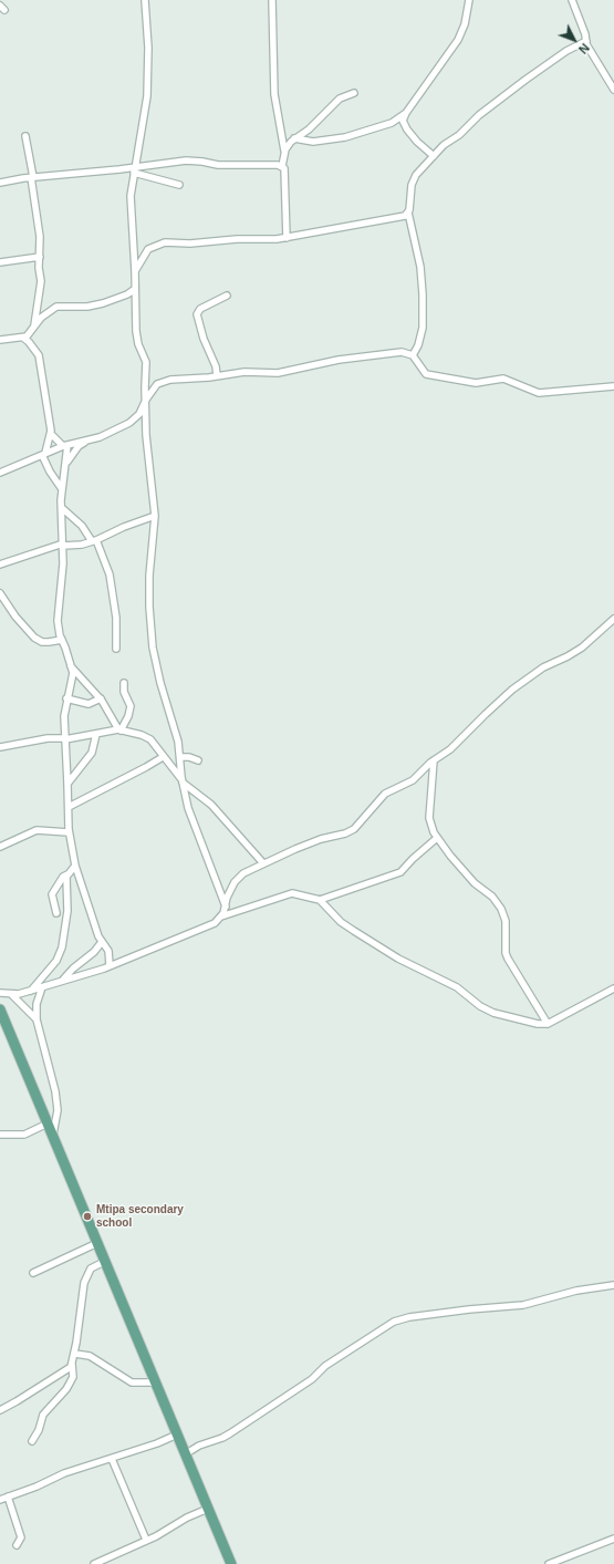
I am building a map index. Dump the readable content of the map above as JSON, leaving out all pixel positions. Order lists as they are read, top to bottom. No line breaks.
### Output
{"places":["Mtipa secondary school"],"north":"bottom right"}
